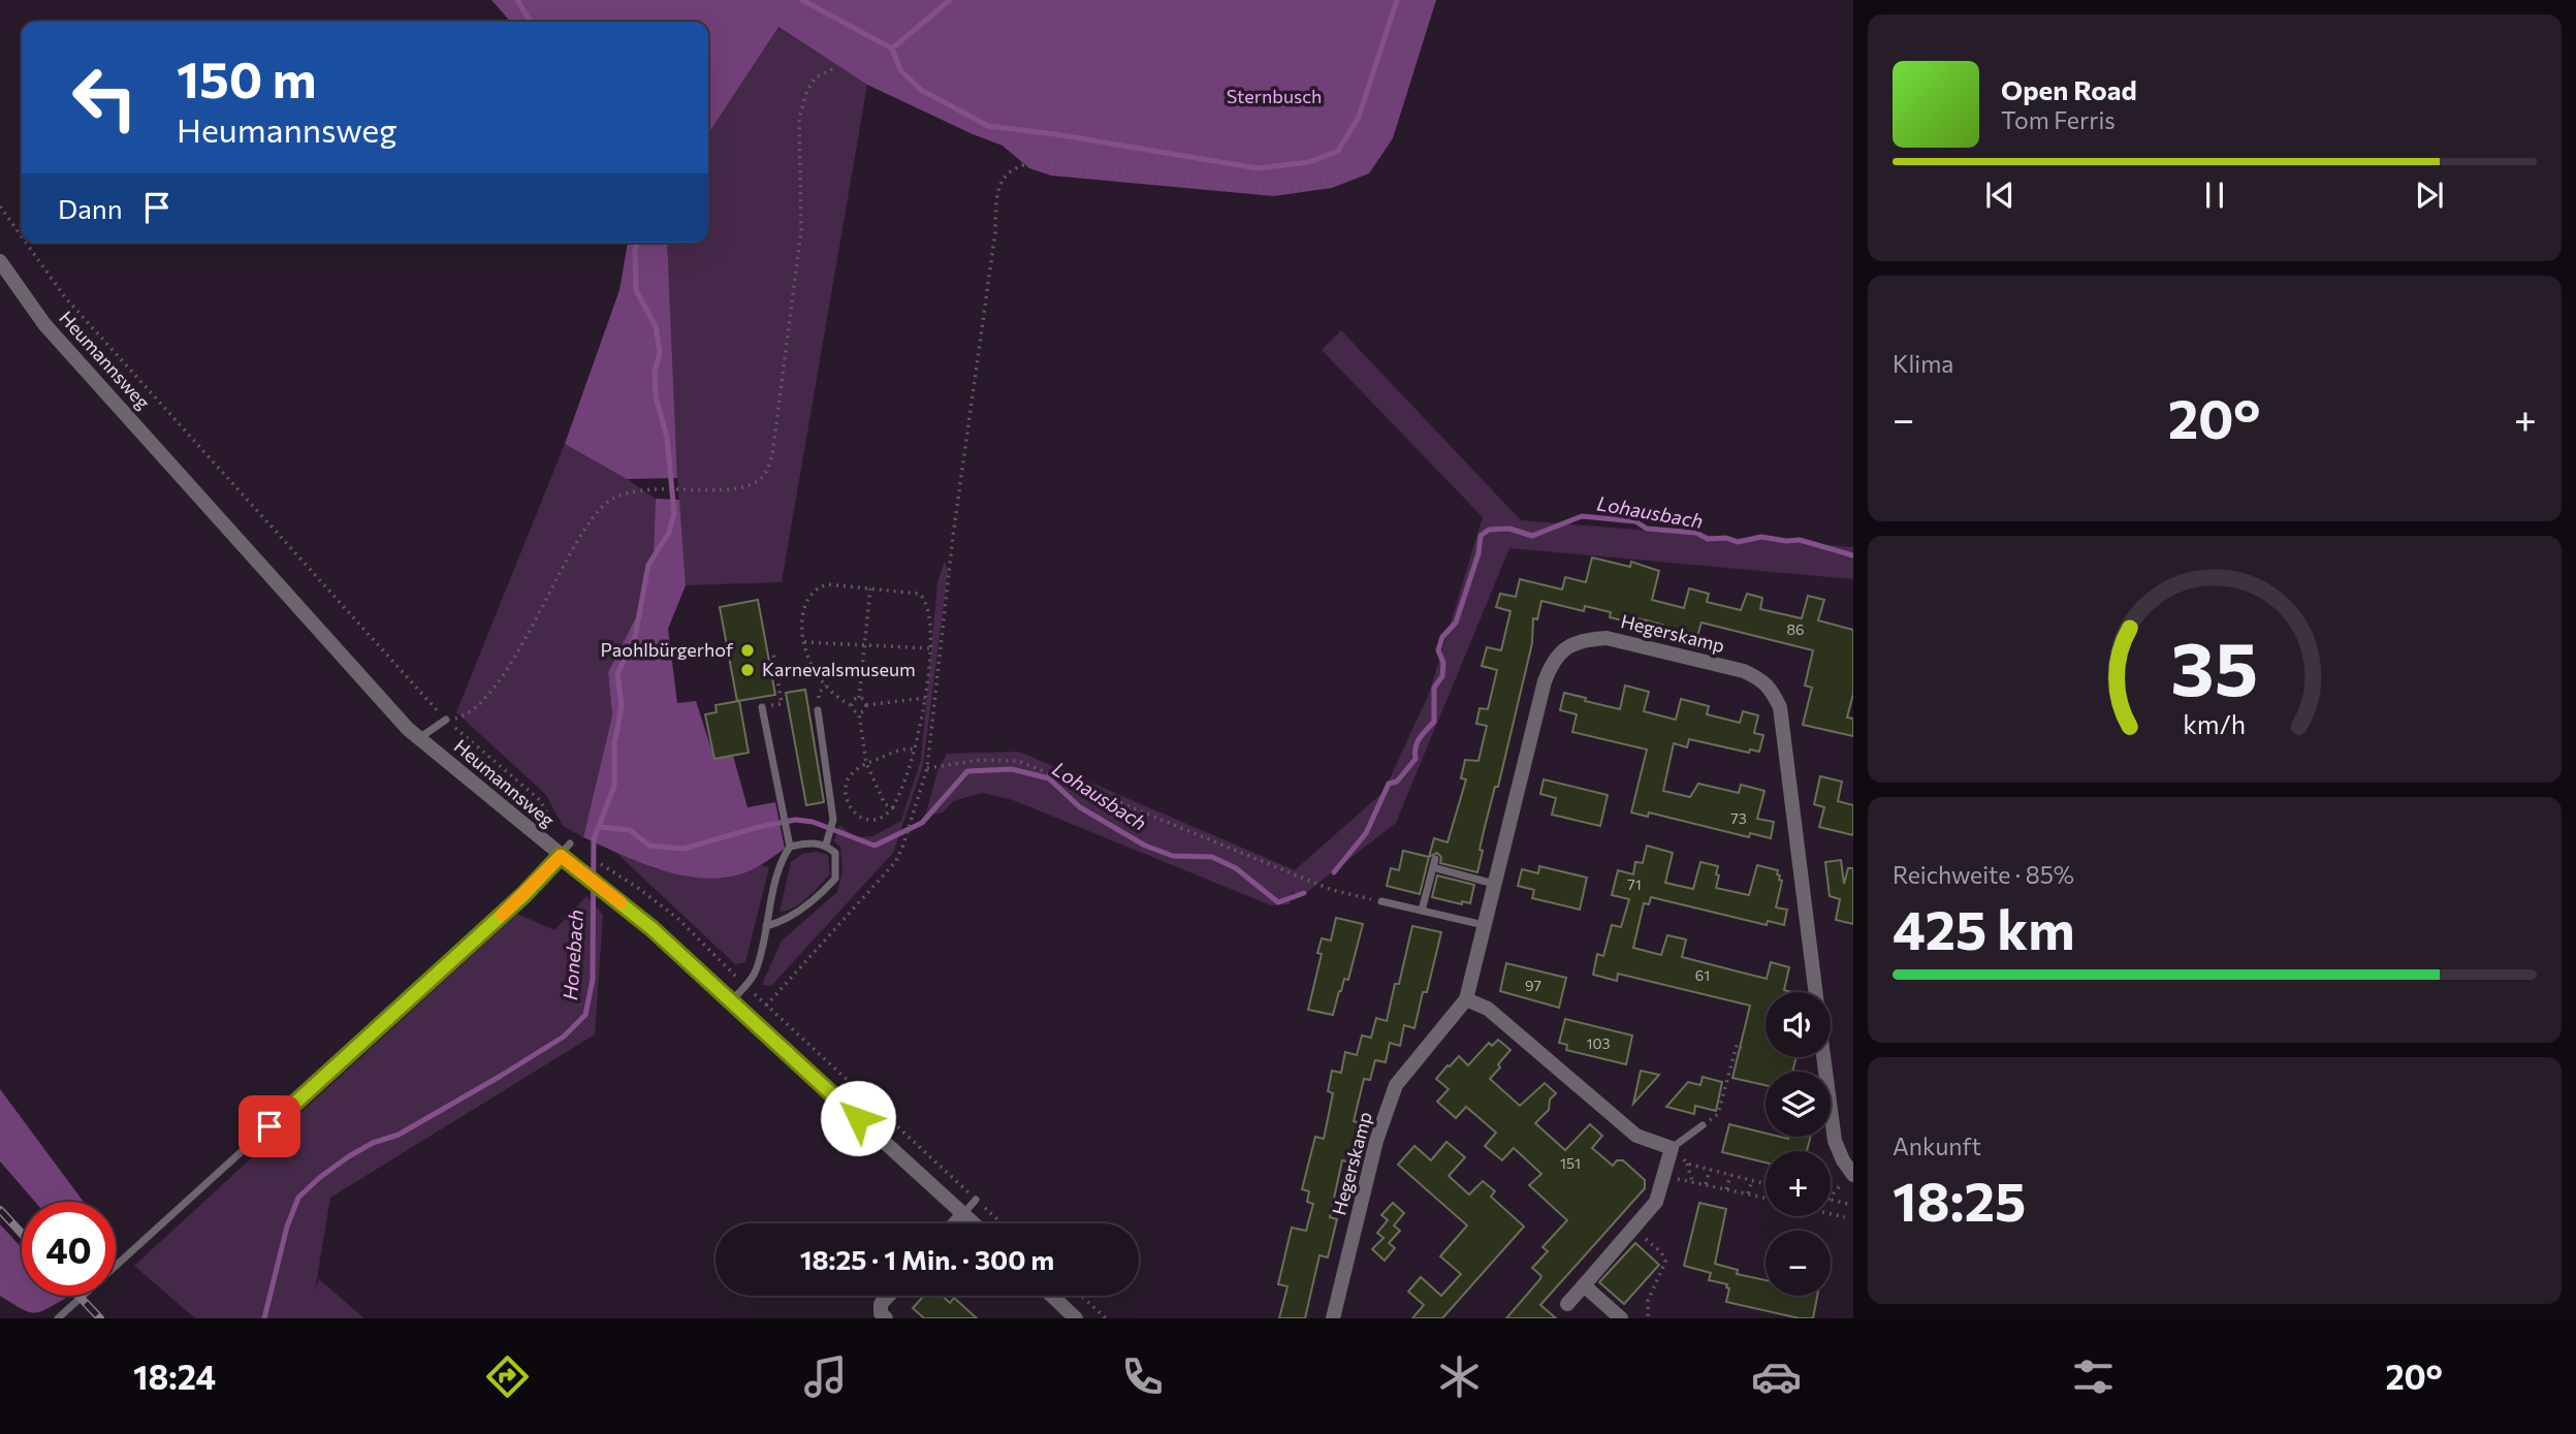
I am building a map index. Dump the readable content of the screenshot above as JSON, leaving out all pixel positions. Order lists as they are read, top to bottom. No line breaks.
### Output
{"streets":{"street":["Heumannsweg","Hegerskamp"]},"water":["Lohausbach","Honebach"],"parks":["Sternbusch"],"places":["Paohlbürgerhof","Karnevalsmuseum"],"house_numbers":["86","73","71","61","97","103","151"],"page":{"turn":["150 m","Heumannsweg"],"song":["Open Road","Tom Ferris"],"then":"Dann","tile":["Klima",["Reichweite · 85%","425 km"],["Ankunft","18:25"]],"heat":["−","20°","+"],"map_buttons":["+","−"],"limit":"40","trip":"18:25 · 1 Min. · 300 m","tabs":["18:24","20°"],"gauge":["35","km/h"]}}
